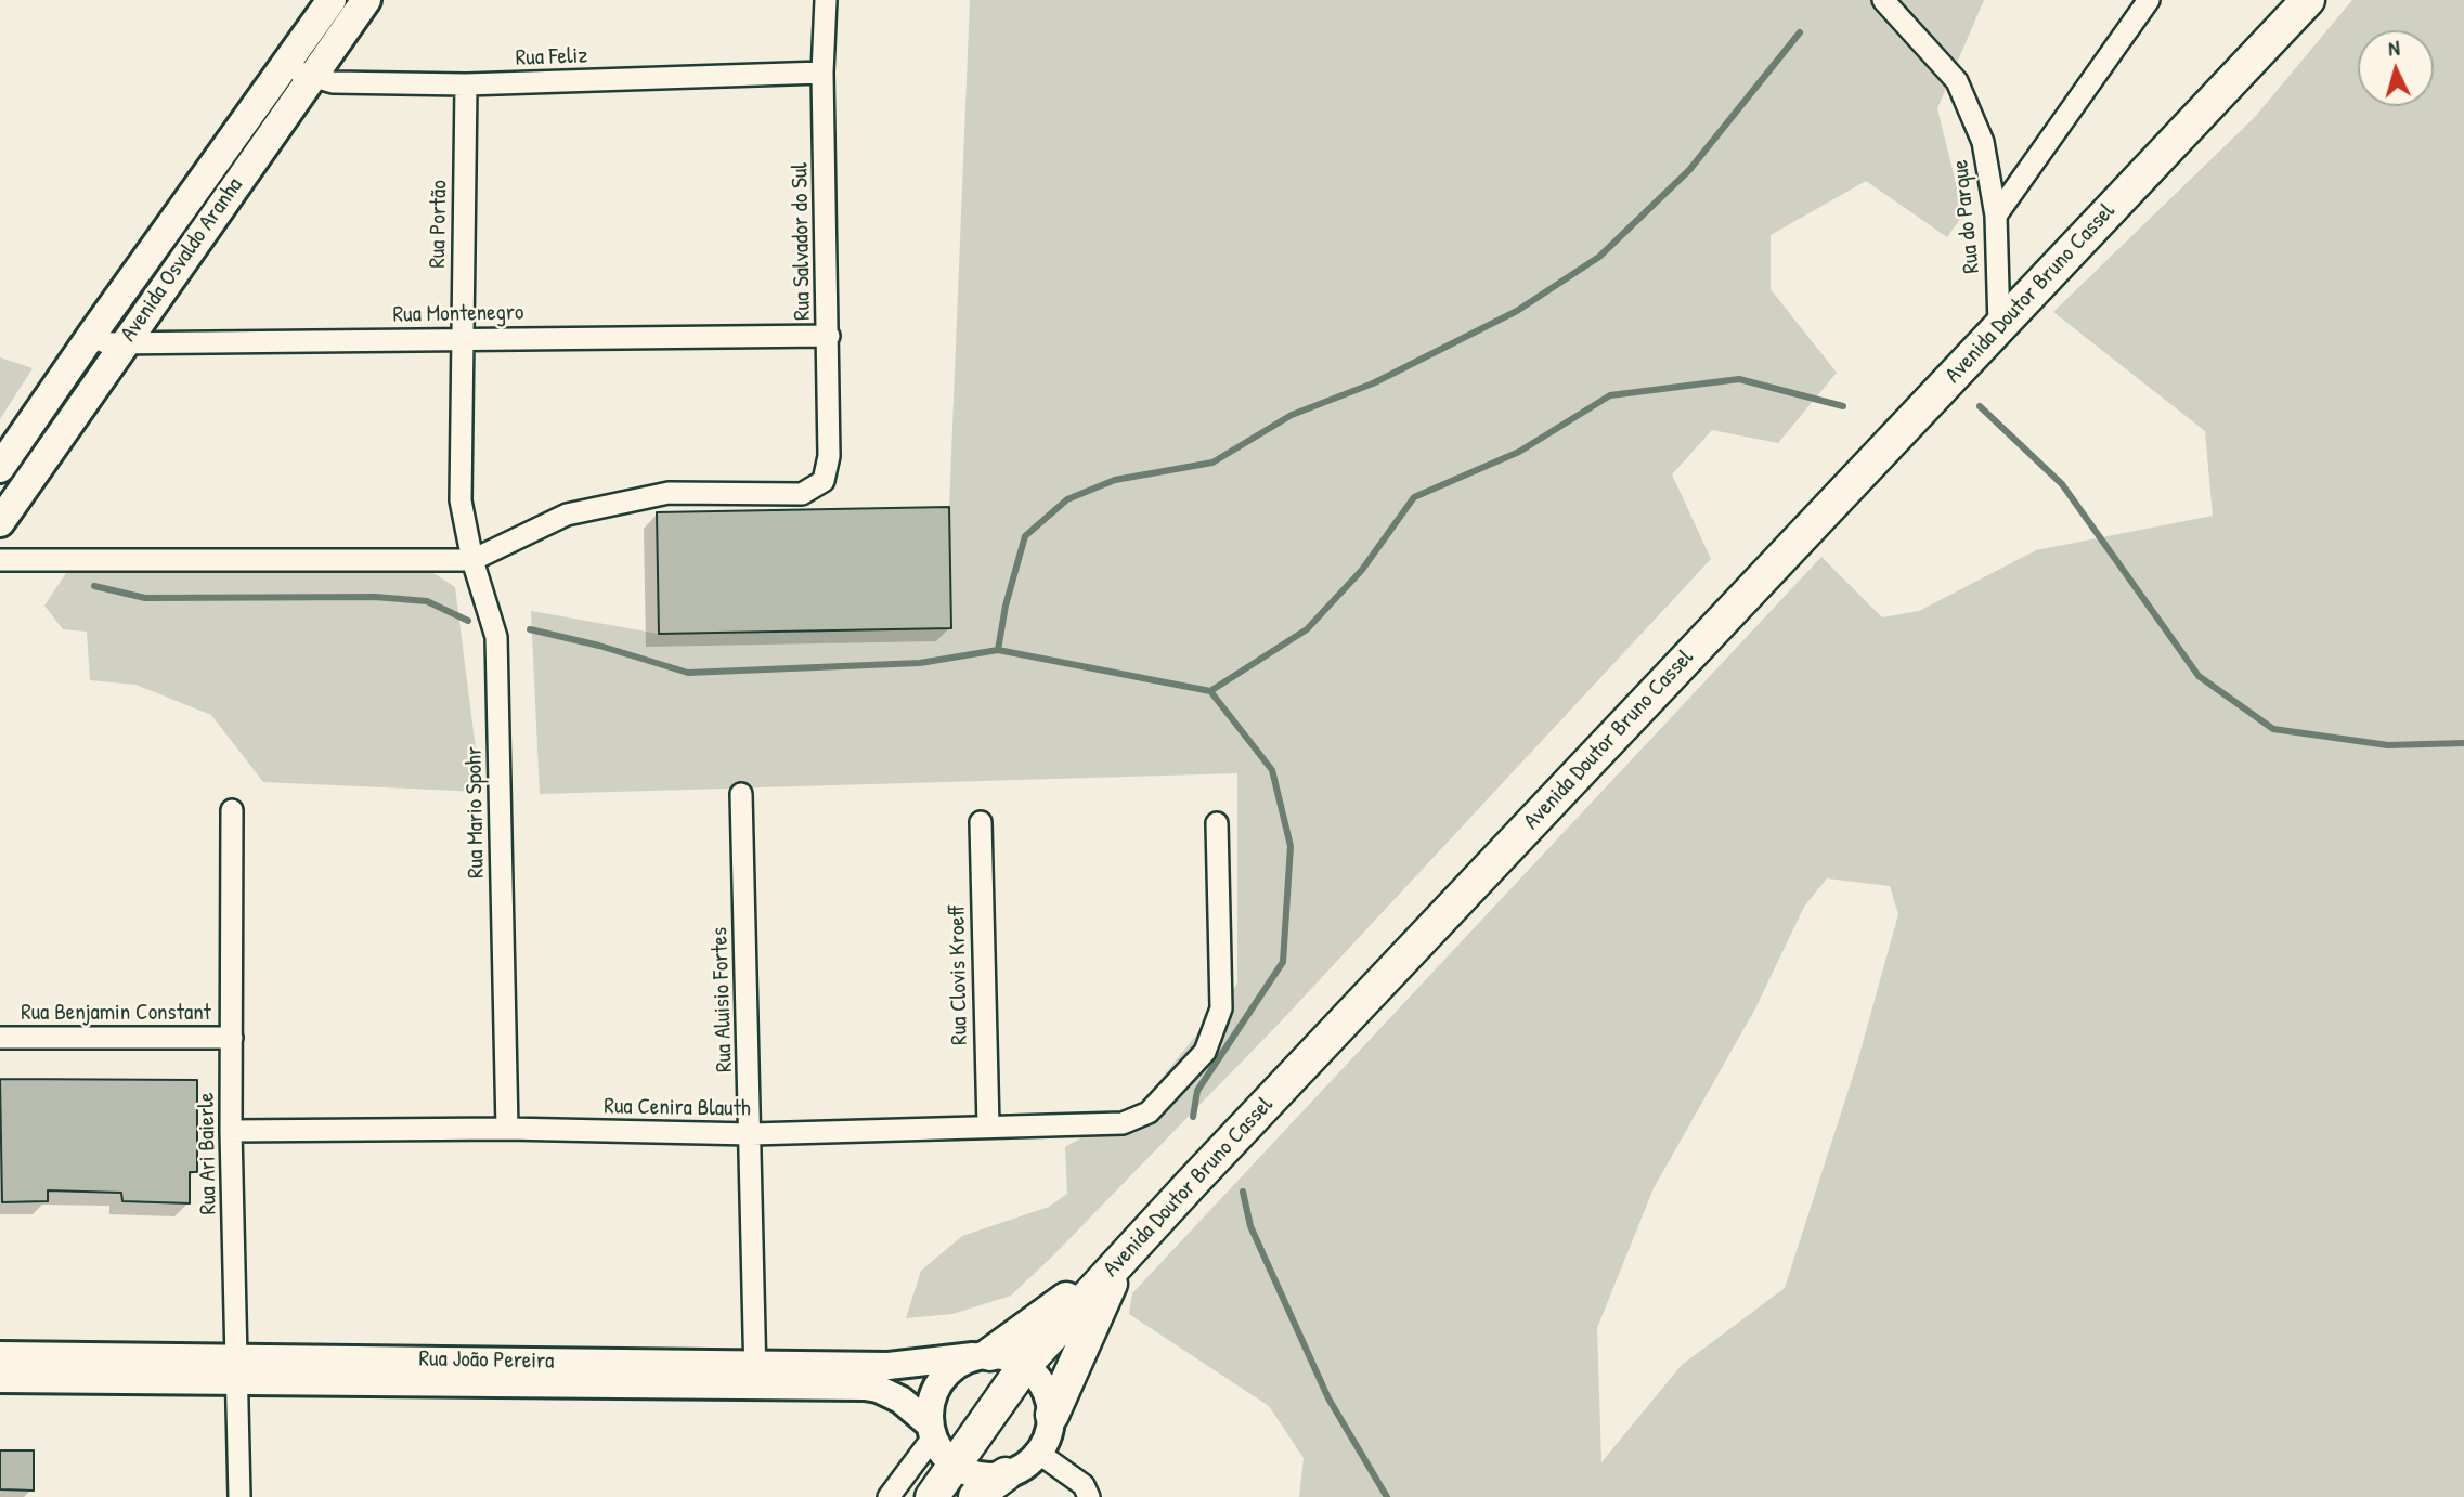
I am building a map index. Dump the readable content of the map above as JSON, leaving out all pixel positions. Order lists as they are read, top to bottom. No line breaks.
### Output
{"streets":{"main road":["Avenida Osvaldo Aranha","Avenida Doutor Bruno Cassel"],"street":["Rua Feliz","Rua do Parque","Rua Portão","Rua Salvador do Sul","Rua Montenegro","Rua Mario Spohr","Rua Clovis Kroeff","Rua Aluisio Fortes","Rua Benjamin Constant","Rua Cenira Blauth","Rua Ari Baierle","Rua João Pereira"]},"crossings":[["Rua Feliz","Rua Portão"],["Rua Feliz","Rua Salvador do Sul"],["Rua Feliz","Avenida Osvaldo Aranha"],["Rua do Parque","Avenida Doutor Bruno Cassel"],["Rua Portão","Rua Montenegro"],["Rua Portão","Rua Mario Spohr"],["Rua Salvador do Sul","Rua Montenegro"],["Rua Salvador do Sul","Rua Mario Spohr"],["Avenida Osvaldo Aranha","Rua Montenegro"],["Avenida Doutor Bruno Cassel","Rua João Pereira"],["Rua Mario Spohr","Rua Cenira Blauth"],["Rua Clovis Kroeff","Rua Cenira Blauth"],["Rua Aluisio Fortes","Rua Cenira Blauth"],["Rua Aluisio Fortes","Rua João Pereira"],["Rua Benjamin Constant","Rua Ari Baierle"],["Rua Cenira Blauth","Rua Ari Baierle"],["Rua Ari Baierle","Rua João Pereira"]],"north":"top"}
